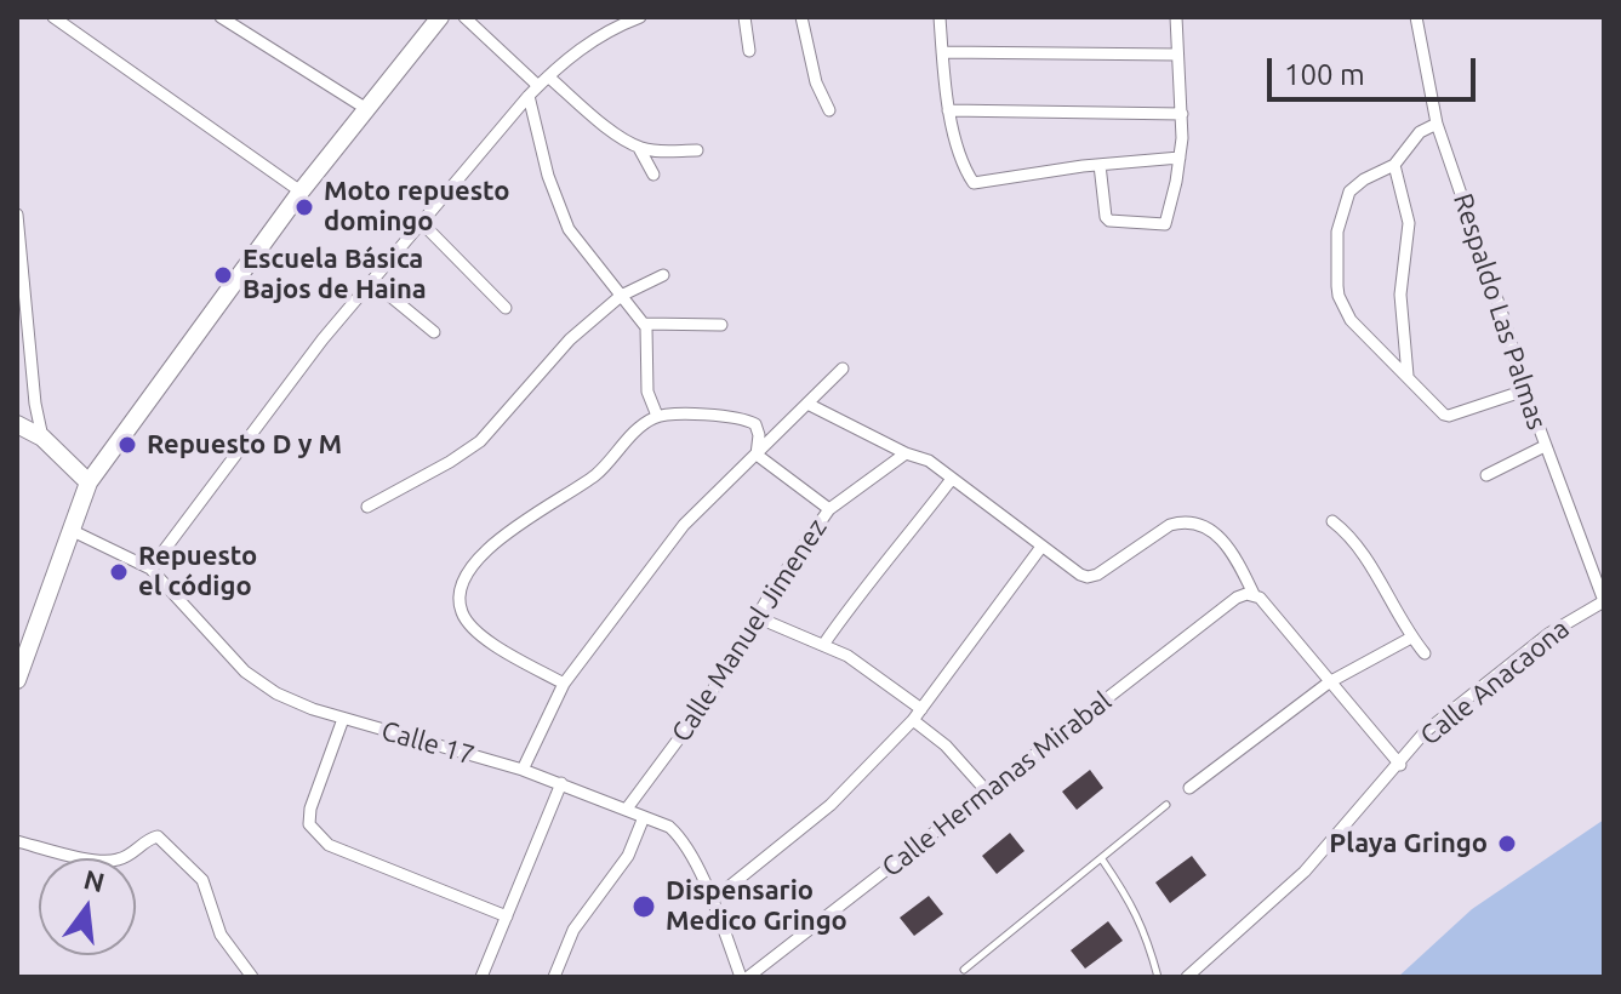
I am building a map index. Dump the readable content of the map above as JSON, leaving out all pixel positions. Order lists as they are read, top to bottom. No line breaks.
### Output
{"streets":{"street":["Respaldo Las Palmas","Calle Manuel Jimenez","Calle Anacaona","Calle 17","Calle Hermanas Mirabal"]},"crossings":[["Respaldo Las Palmas","Calle Anacaona"],["Calle Manuel Jimenez","Calle 17"]],"places":["Moto repuesto domingo","Escuela Básica Bajos de Haina","Repuesto D y M","Repuesto el código","Playa Gringo","Dispensario Medico Gringo"],"scale_bar":"100 m","north":"top"}
